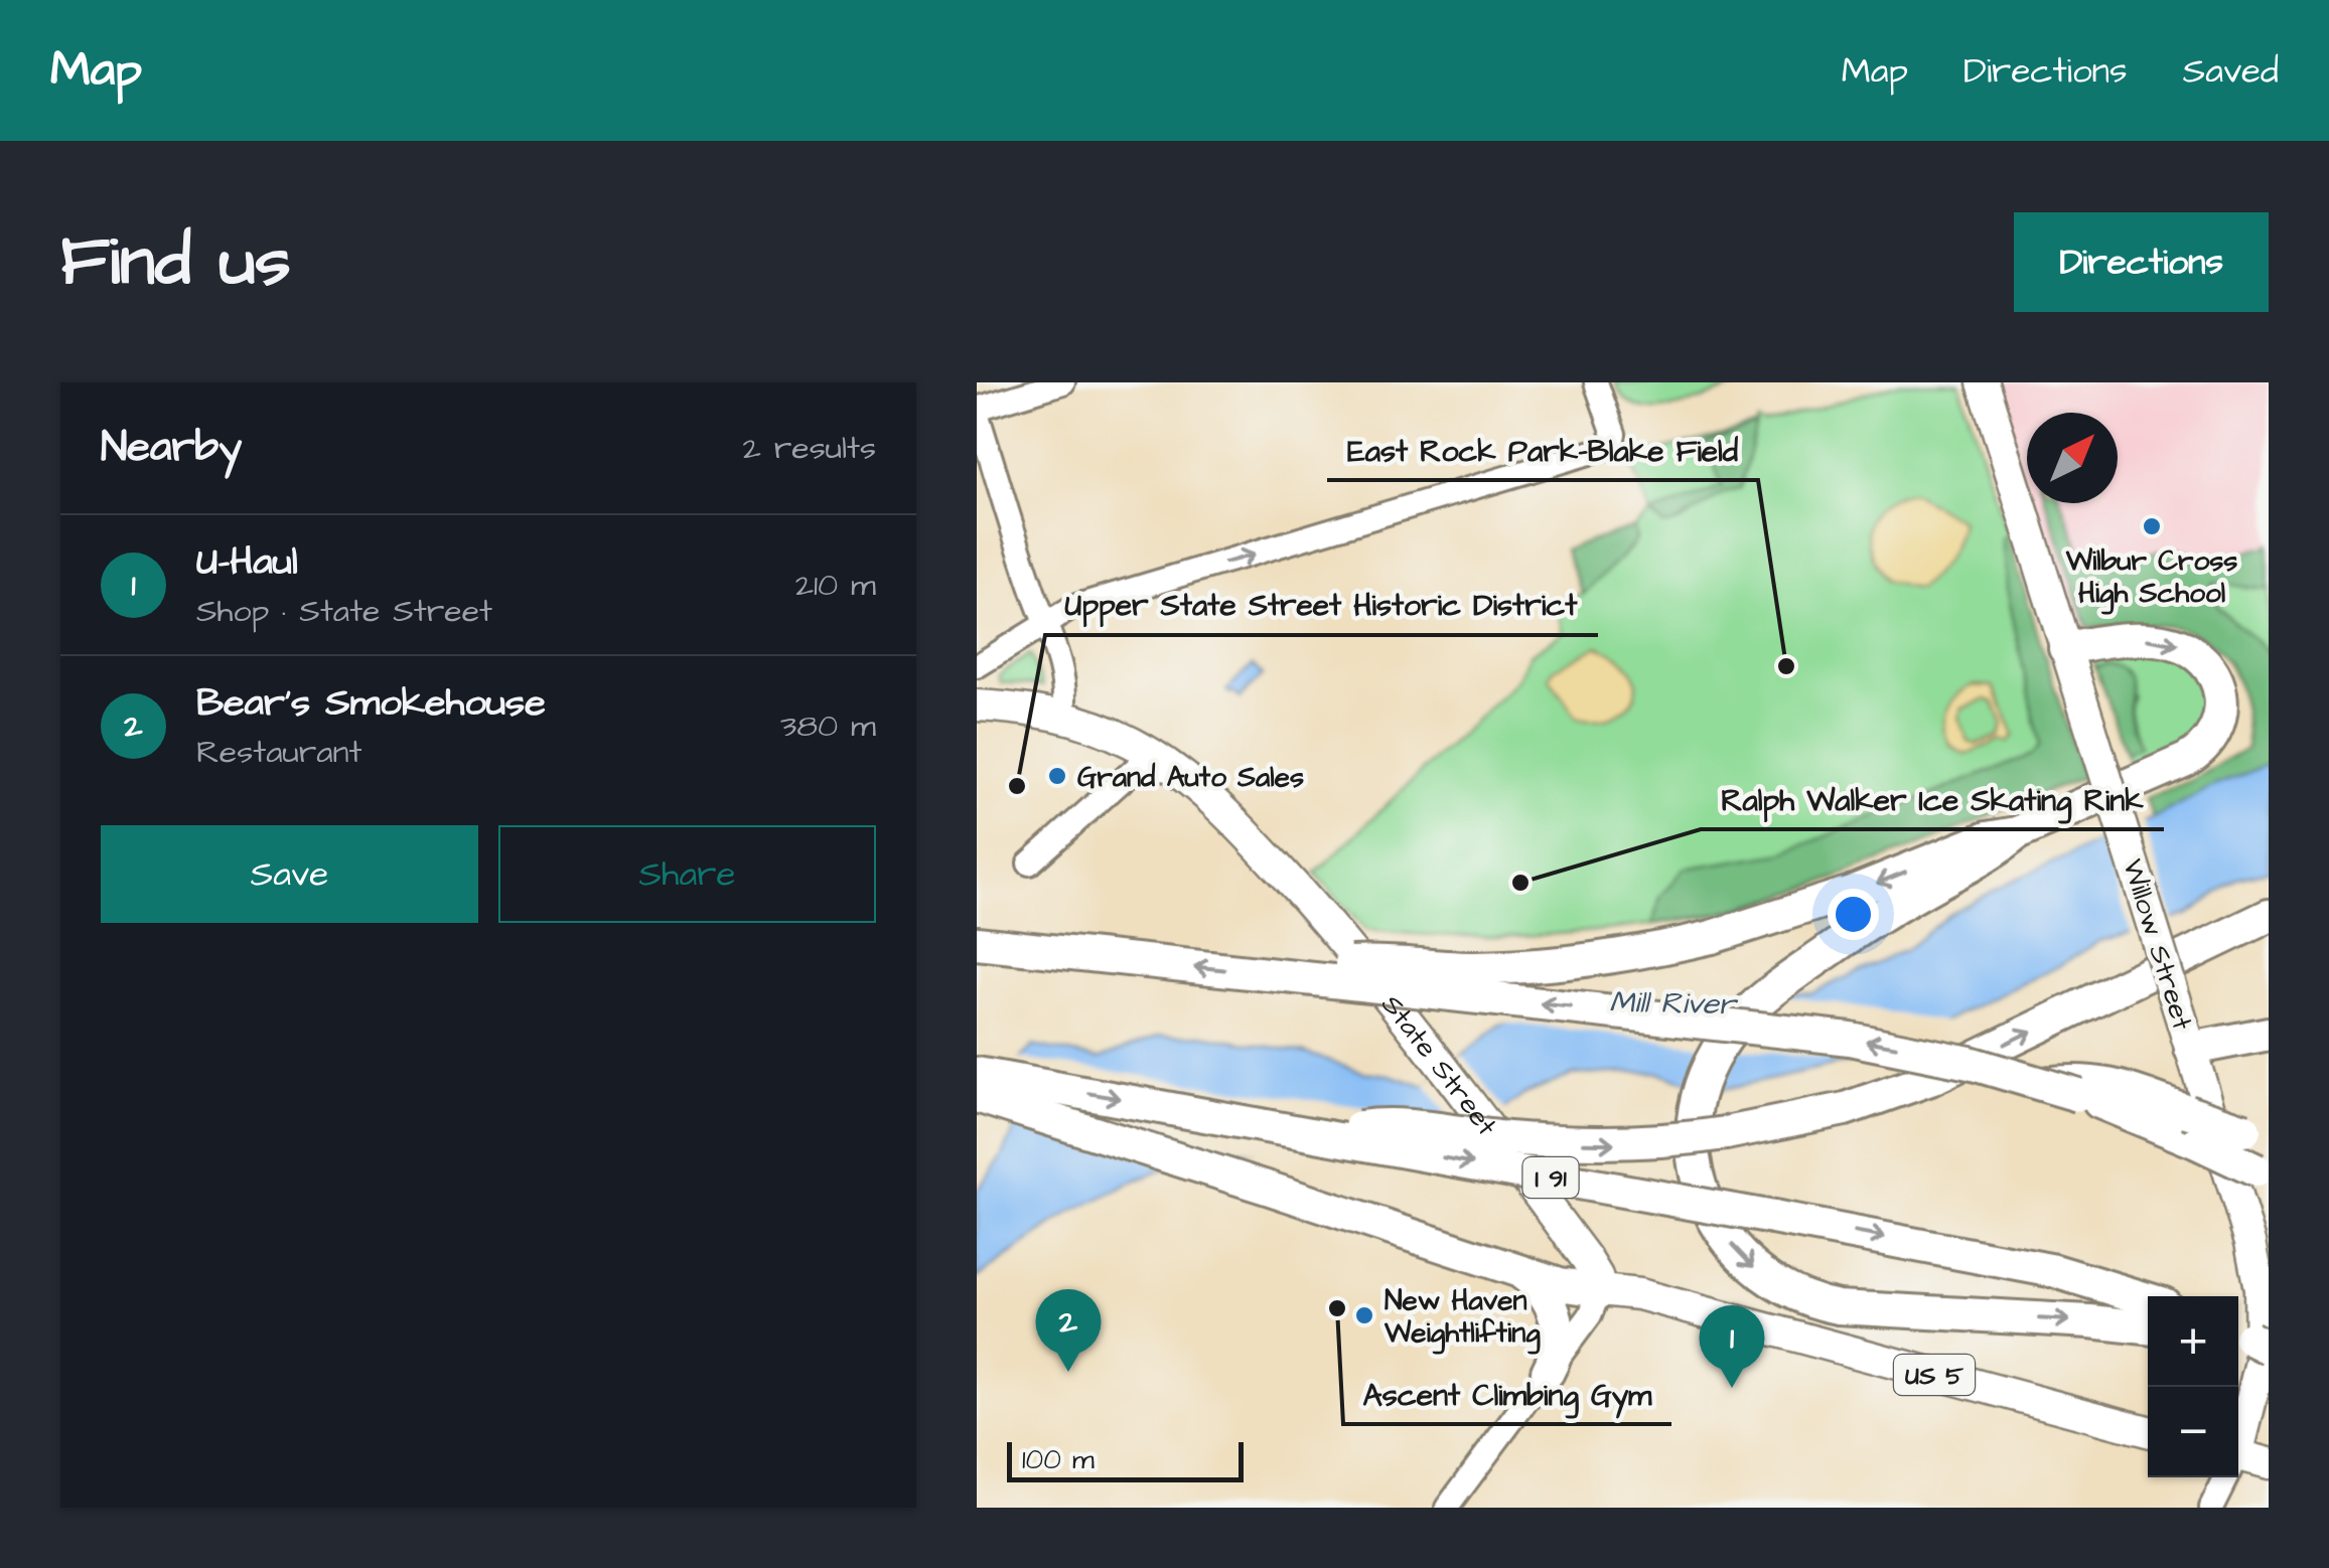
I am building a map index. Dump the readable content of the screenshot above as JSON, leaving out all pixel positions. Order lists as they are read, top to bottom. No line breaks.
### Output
{"streets":{"highway":["I 91"],"main road":["Willow Street","State Street","US 5"]},"crossings":[["State Street","US 5"]],"water":["Mill River"],"places":["Wilbur Cross High School","East Rock Park-Blake Field","Grand Auto Sales","Upper State Street Historic District","Ralph Walker Ice Skating Rink","Ascent Climbing Gym","New Haven Weightlifting"],"scale_bar":"100 m","north":"top right","page":{"header":"Map","nav":["Map","Directions","Saved"],"buttons":["Directions",["Save","Share"]],"title":"Find us","heading":["Nearby","2 results"],"list":[{"mark":"1","name":"U-Haul","note":"Shop · State Street","value":"210 m"},{"mark":"2","name":"Bear’s Smokehouse","note":"Restaurant","value":"380 m"}],"pins":["2","1"],"map_buttons":["+","−"],"scale":"100 m"}}
